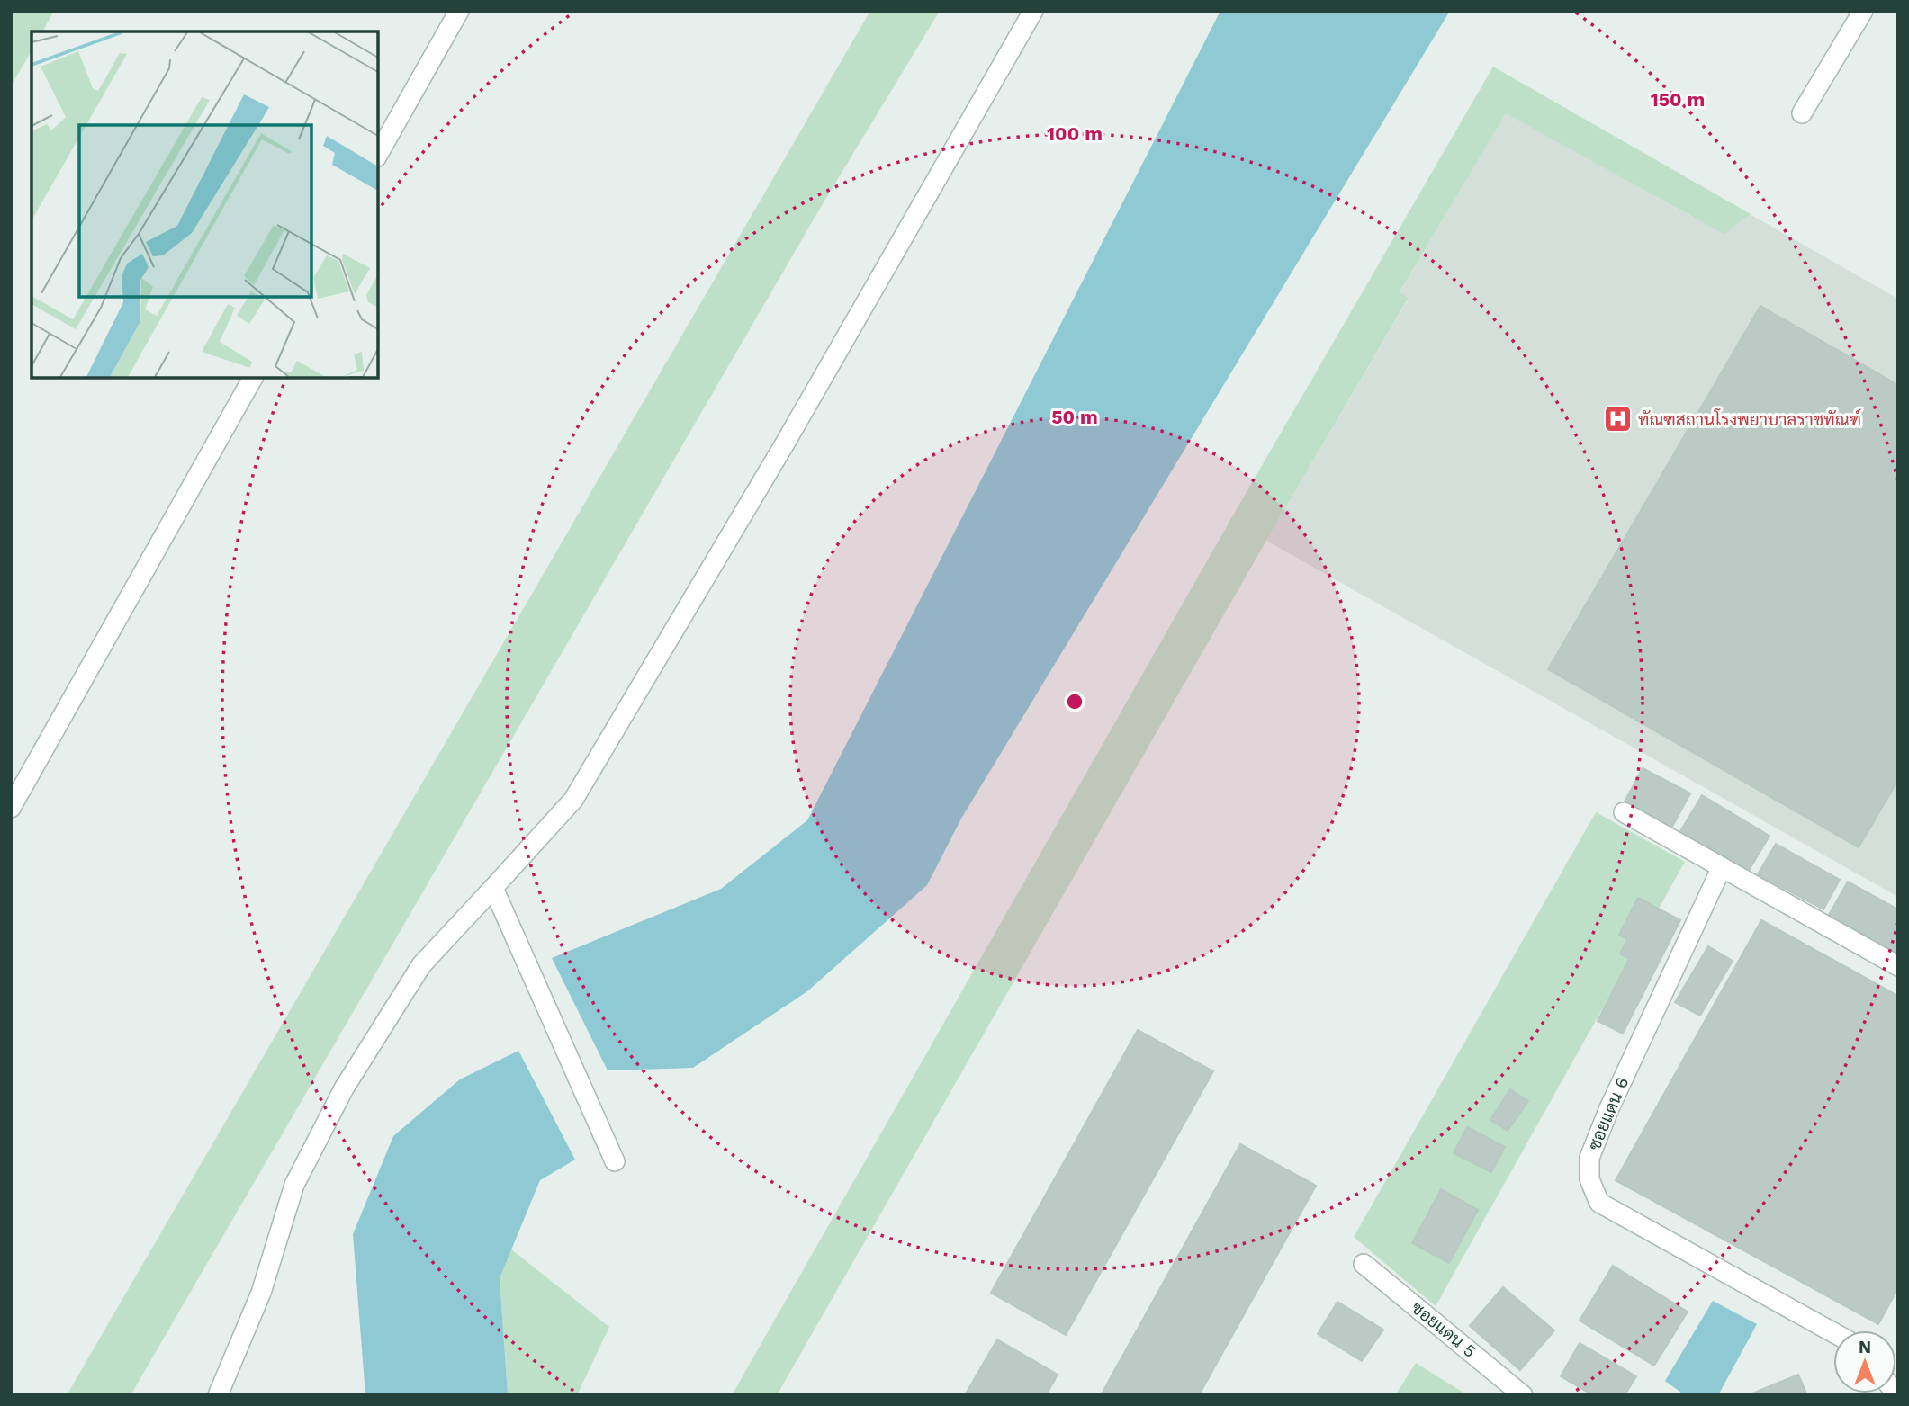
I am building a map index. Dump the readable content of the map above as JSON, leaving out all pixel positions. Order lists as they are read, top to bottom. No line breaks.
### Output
{"streets":{"street":["ซอยแดน 6","ซอยแดน 5"]},"places":{"hospital":["ทัณฑสถานโรงพยาบาลราชทัณฑ์"]},"north":"top","rings":["150 m","100 m","50 m"]}
